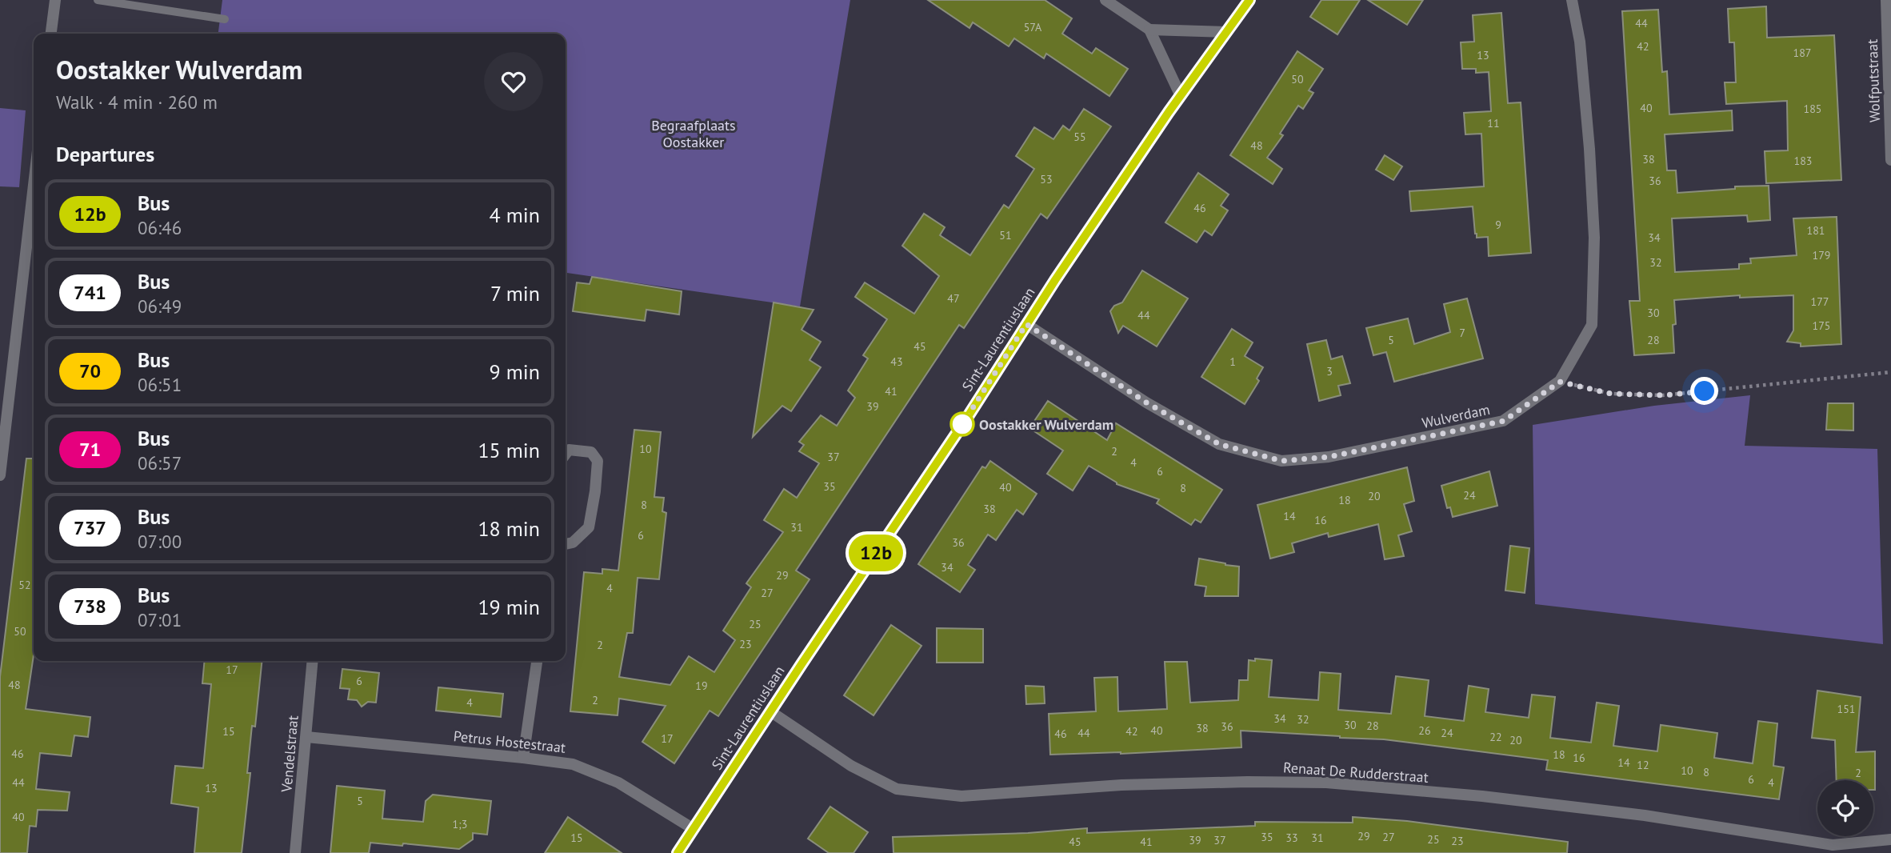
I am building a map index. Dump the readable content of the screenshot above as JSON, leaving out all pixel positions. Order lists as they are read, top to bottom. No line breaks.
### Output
{"streets":{"street":["Wolfputstraat","Sint-Laurentiuslaan","Wulverdam","Petrus Hostestraat","Vendelstraat","Renaat De Rudderstraat"]},"crossings":[["Sint-Laurentiuslaan","Wulverdam"],["Sint-Laurentiuslaan","Petrus Hostestraat"],["Sint-Laurentiuslaan","Renaat De Rudderstraat"],["Petrus Hostestraat","Vendelstraat"]],"parks":["Begraafplaats Oostakker"],"places":["Oostakker Wulverdam"],"lines":["bus line 12b"],"house_numbers":["44","57A","42","187","13","50","40","185","11","55","48","38","183","53","36","46","9","181","51","34","179","32","47","177","30","44","175","7","5","28","45","43","1","3","41","39","10","2","37","4","6","35","40","8","24","20","18","8","38","14","16","31","6","36","34","29","52","4","27","25","50","23","2","17","6","48","19","2","4","151","34","32","30","28","36","38","40","26","15","42","44","24","46","22","17","20","46","18","16","14","12","10","8","2","6","44","4","13","5","40","1;3","29","35","27","15","33","31","25","39","37","23","45","41"],"page":{"on_map":"12b","heading":[["Oostakker Wulverdam","Walk · 4 min · 260 m"],"Departures"],"list":[{"mark":"12b","name":"Bus","note":"06:46","value":"4 min"},{"mark":"741","name":"Bus","note":"06:49","value":"7 min"},{"mark":"70","name":"Bus","note":"06:51","value":"9 min"},{"mark":"71","name":"Bus","note":"06:57","value":"15 min"},{"mark":"737","name":"Bus","note":"07:00","value":"18 min"},{"mark":"738","name":"Bus","note":"07:01","value":"19 min"}]}}
